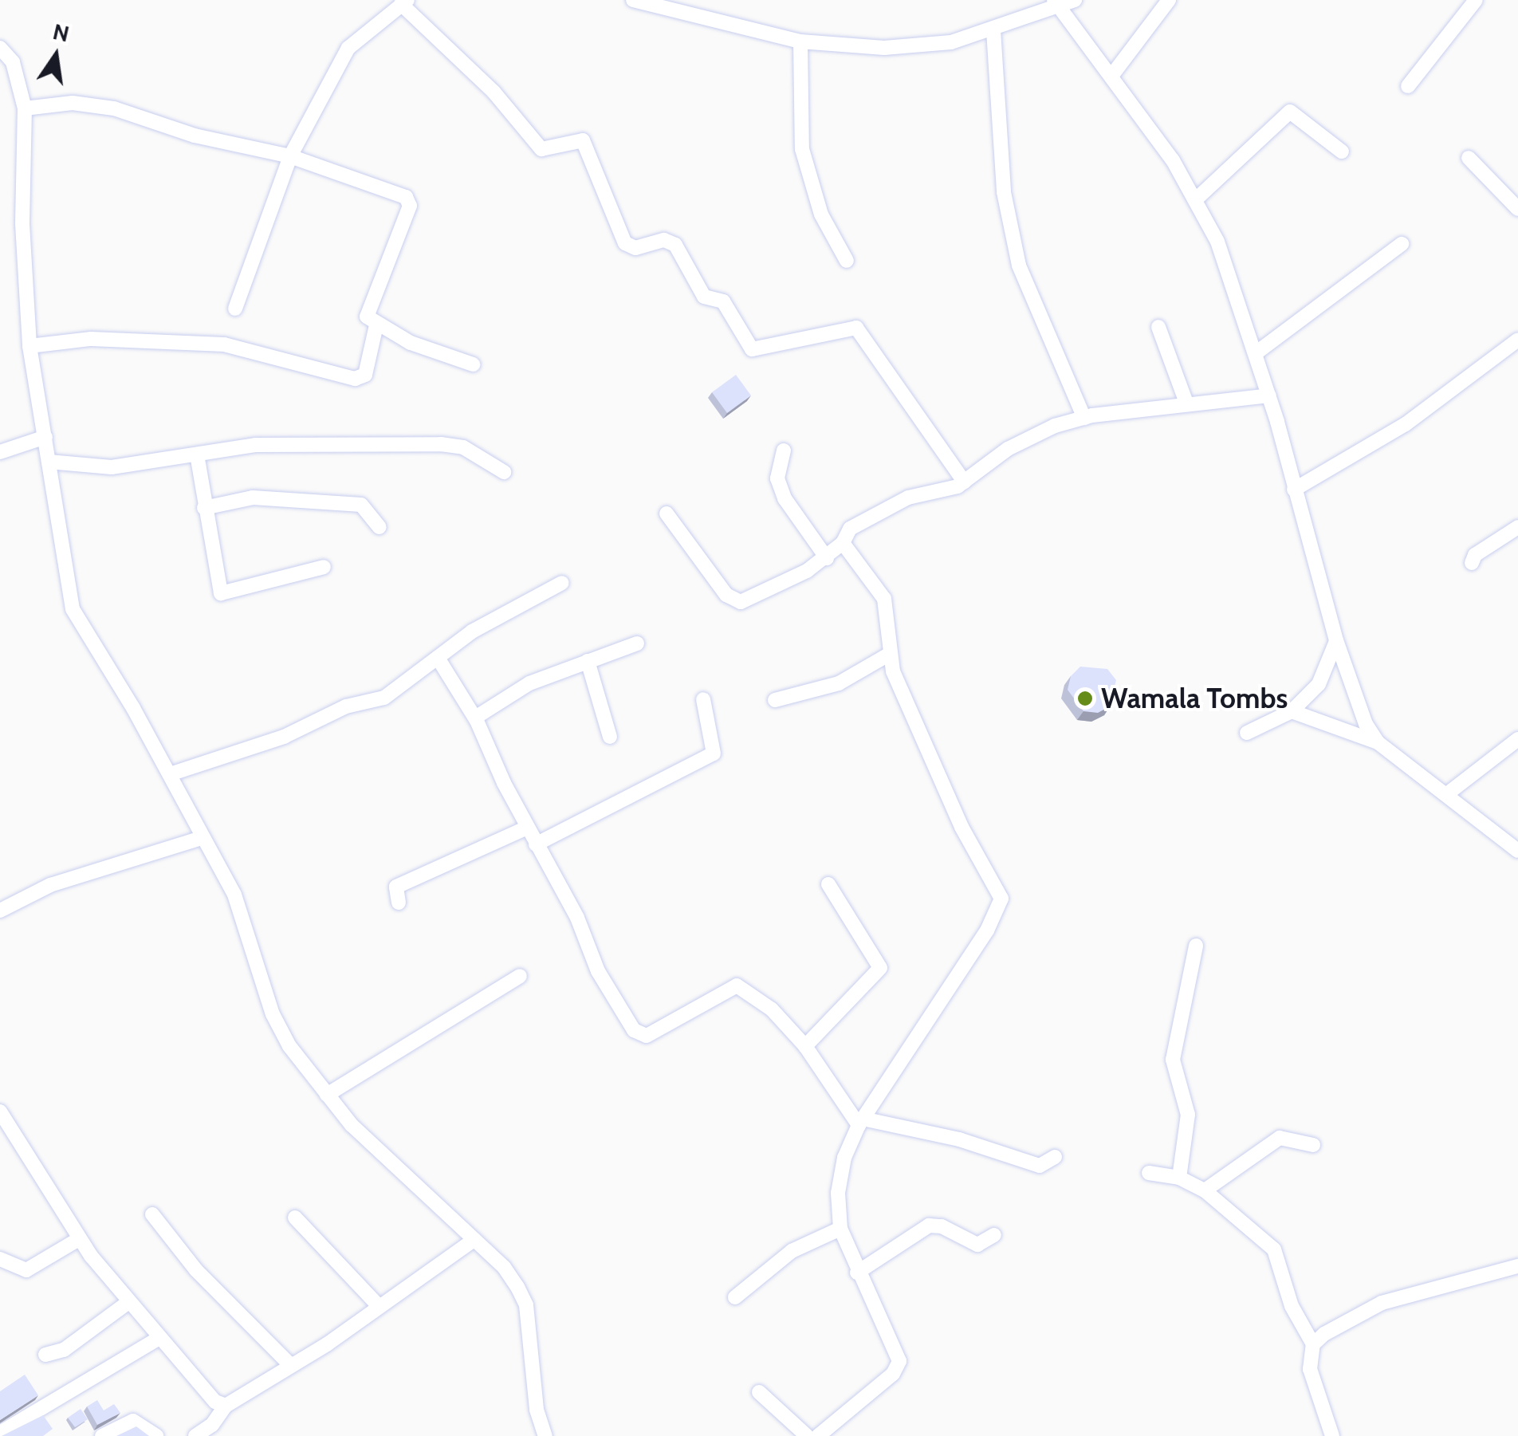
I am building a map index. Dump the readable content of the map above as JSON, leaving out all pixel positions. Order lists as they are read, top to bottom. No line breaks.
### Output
{"places":["Wamala Tombs"],"north":"top"}
